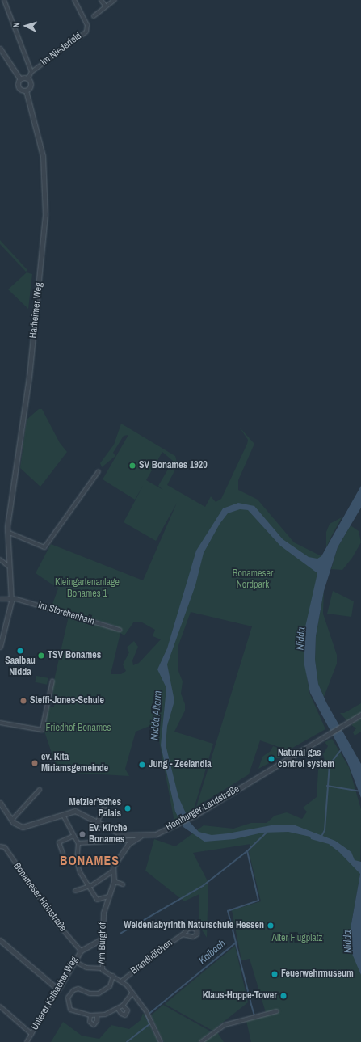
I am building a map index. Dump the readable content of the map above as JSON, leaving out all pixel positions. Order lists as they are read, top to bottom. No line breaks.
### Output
{"streets":{"street":["Im Niederfeld","Harheimer Weg","Im Storchenhain","Homburger Landstraße","Bonameser Hainstraße","Am Burghof","Brandhöfchen","Unterer Kalbacher Weg"]},"crossings":[["Im Niederfeld","Harheimer Weg"],["Harheimer Weg","Im Storchenhain"],["Bonameser Hainstraße","Unterer Kalbacher Weg"],["Am Burghof","Brandhöfchen"],["Am Burghof","Unterer Kalbacher Weg"]],"districts":["BONAMES"],"water":["Nidda","Nidda Altarm","Kalbach"],"parks":["Bonameser Nordpark","Kleingartenanlage Bonames 1","Friedhof Bonames","Alter Flugplatz"],"places":["SV Bonames 1920","Saalbau Nidda","TSV Bonames","Steffi-Jones-Schule","Natural gas control system","ev. Kita Miriamsgemeinde","Jung - Zeelandia","Metzler’sches Palais","Ev. Kirche Bonames","Weidenlabyrinth Naturschule Hessen","Feuerwehrmuseum","Klaus-Hoppe-Tower"],"north":"left"}
